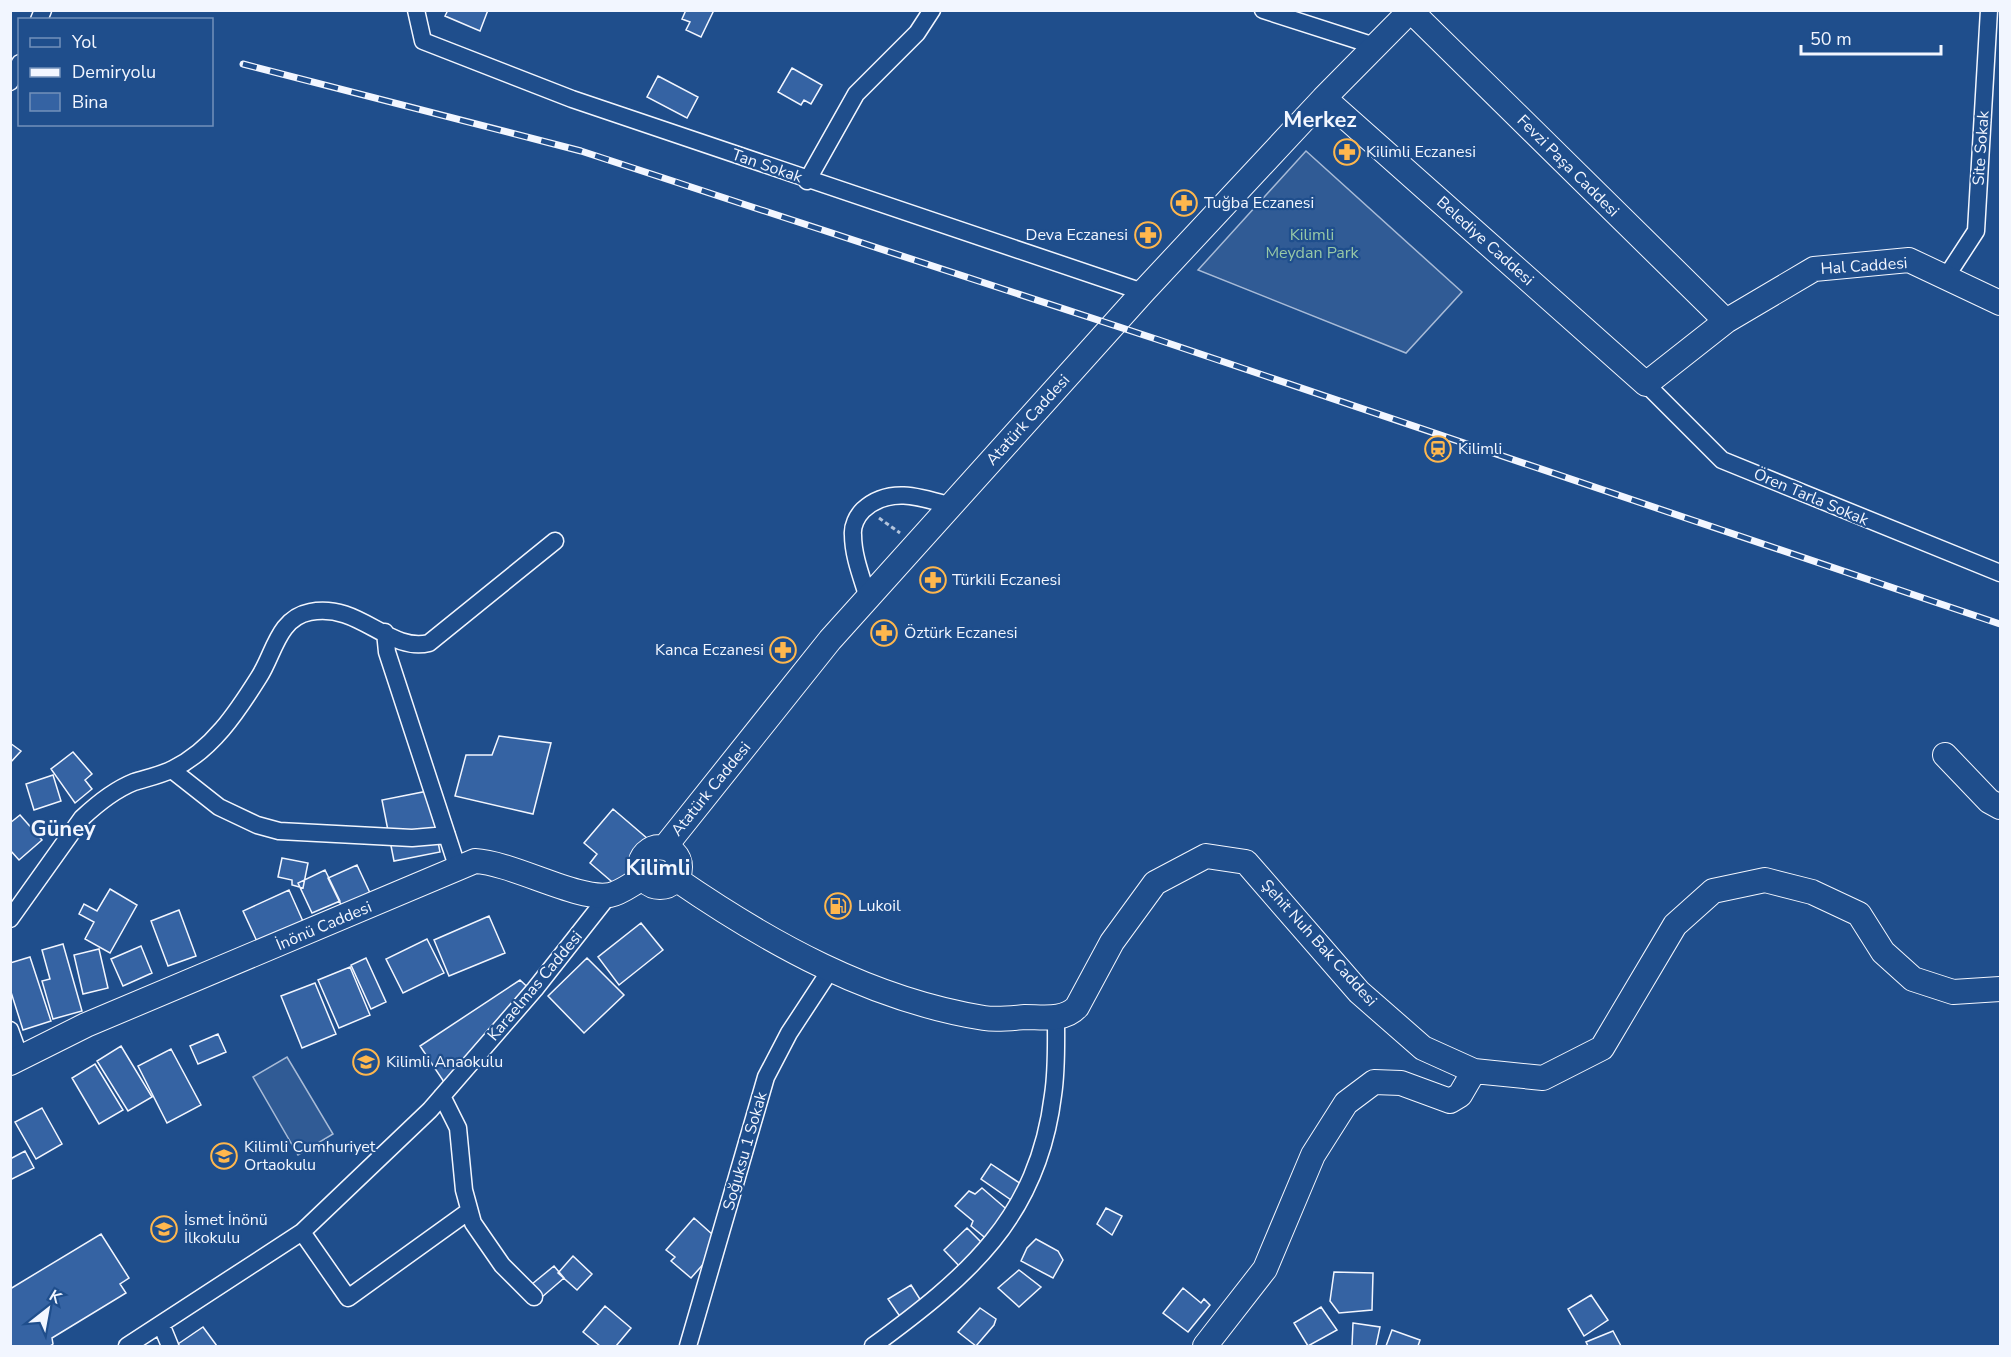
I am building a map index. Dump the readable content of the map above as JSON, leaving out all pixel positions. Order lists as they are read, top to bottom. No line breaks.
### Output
{"streets":{"main road":["Fevzi Paşa Caddesi","Belediye Caddesi","Hal Caddesi","Atatürk Caddesi","İnönü Caddesi","Şehit Nuh Bak Caddesi"],"street":["Site Sokak","Tan Sokak","Ören Tarla Sokak","Karaelmas Caddesi","Soğuksu 1 Sokak"]},"crossings":[["Site Sokak","Hal Caddesi"],["Tan Sokak","Atatürk Caddesi"],["Fevzi Paşa Caddesi","Hal Caddesi"],["Fevzi Paşa Caddesi","Atatürk Caddesi"],["Belediye Caddesi","Hal Caddesi"],["Belediye Caddesi","Atatürk Caddesi"],["Belediye Caddesi","Ören Tarla Sokak"],["Hal Caddesi","Ören Tarla Sokak"],["İnönü Caddesi","Karaelmas Caddesi"]],"districts":["Merkez","Güney","Kilimli"],"parks":["Kilimli Meydan Park"],"places":{"pharmacy":["Kilimli Eczanesi","Tuğba Eczanesi","Deva Eczanesi","Türkili Eczanesi","Öztürk Eczanesi","Kanca Eczanesi"],"station":["Kilimli"],"fuel station":["Lukoil"],"school or university":["Kilimli Anaokulu","Kilimli Cumhuriyet Ortaokulu","İsmet İnönü İlkokulu"]},"legend":["Yol","Demiryolu","Bina"],"scale_bar":"50 m","north":"top right"}
